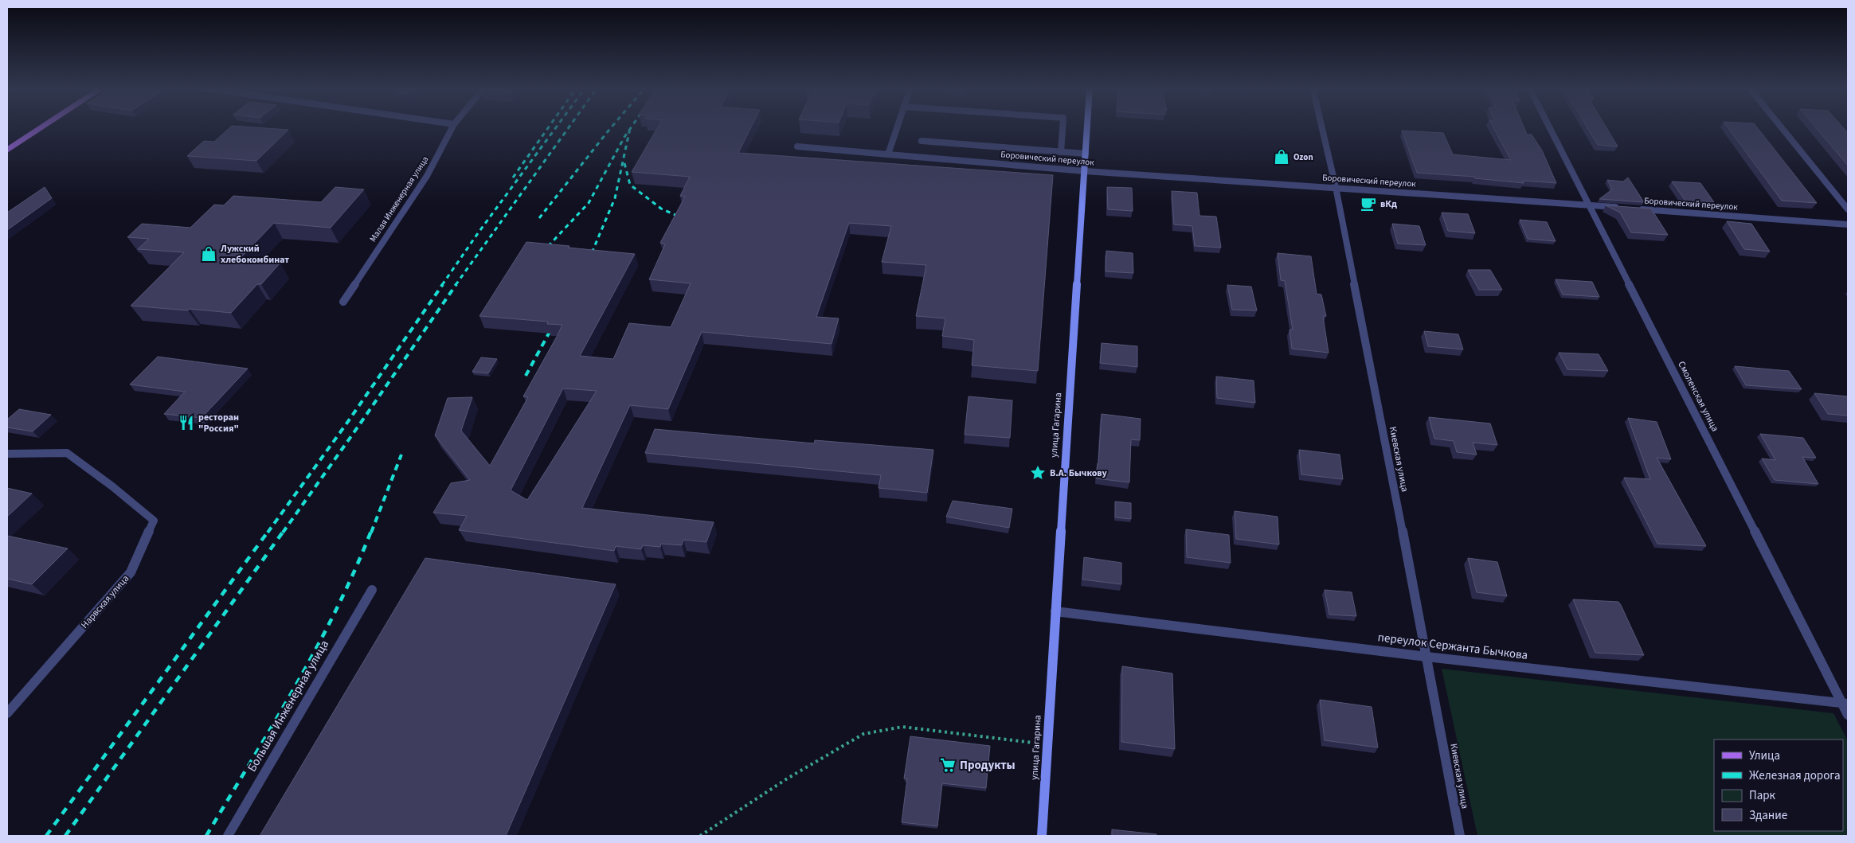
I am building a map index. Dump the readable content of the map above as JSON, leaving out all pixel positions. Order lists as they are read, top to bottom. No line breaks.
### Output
{"streets":{"street":["Боровический переулок","Малая Инженерная улица","Смоленская улица","улица Гагарина","Киевская улица","Нарвская улица","переулок Сержанта Бычкова","Большая Инженерная улица"]},"crossings":[["Боровический переулок","Смоленская улица"],["Боровический переулок","улица Гагарина"],["Боровический переулок","Киевская улица"],["Смоленская улица","переулок Сержанта Бычкова"],["улица Гагарина","переулок Сержанта Бычкова"],["Киевская улица","переулок Сержанта Бычкова"]],"places":{"shop":["Ozon","Лужский хлебокомбинат"],"cafe":["вКд"],"restaurant":["ресторан \"Россия\""],"place":["В.А. Бычкову"],"supermarket":["Продукты"]},"legend":["Улица","Железная дорога","Парк","Здание"]}
